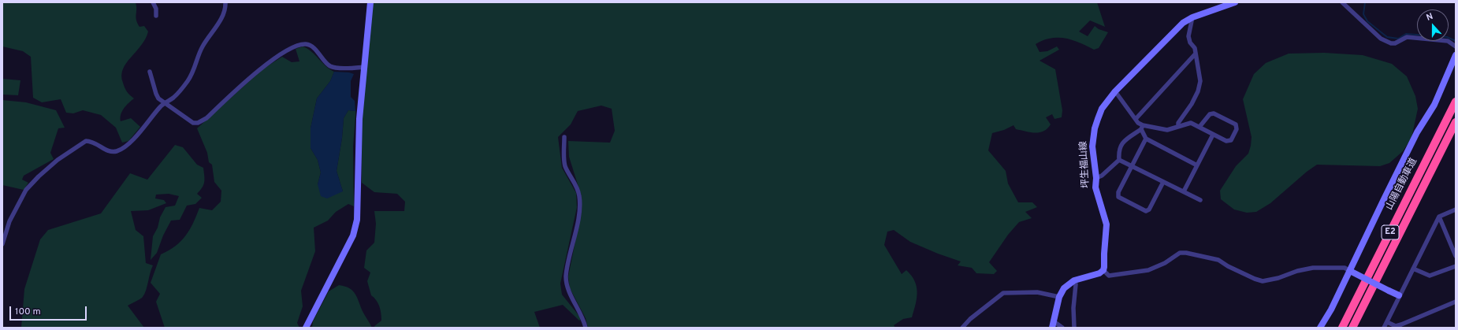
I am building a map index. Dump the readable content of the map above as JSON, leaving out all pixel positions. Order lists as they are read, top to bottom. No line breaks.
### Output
{"streets":{"highway":["山陽自動車道","E2"],"street":["坪生福山線"]},"scale_bar":"100 m","north":"top"}
